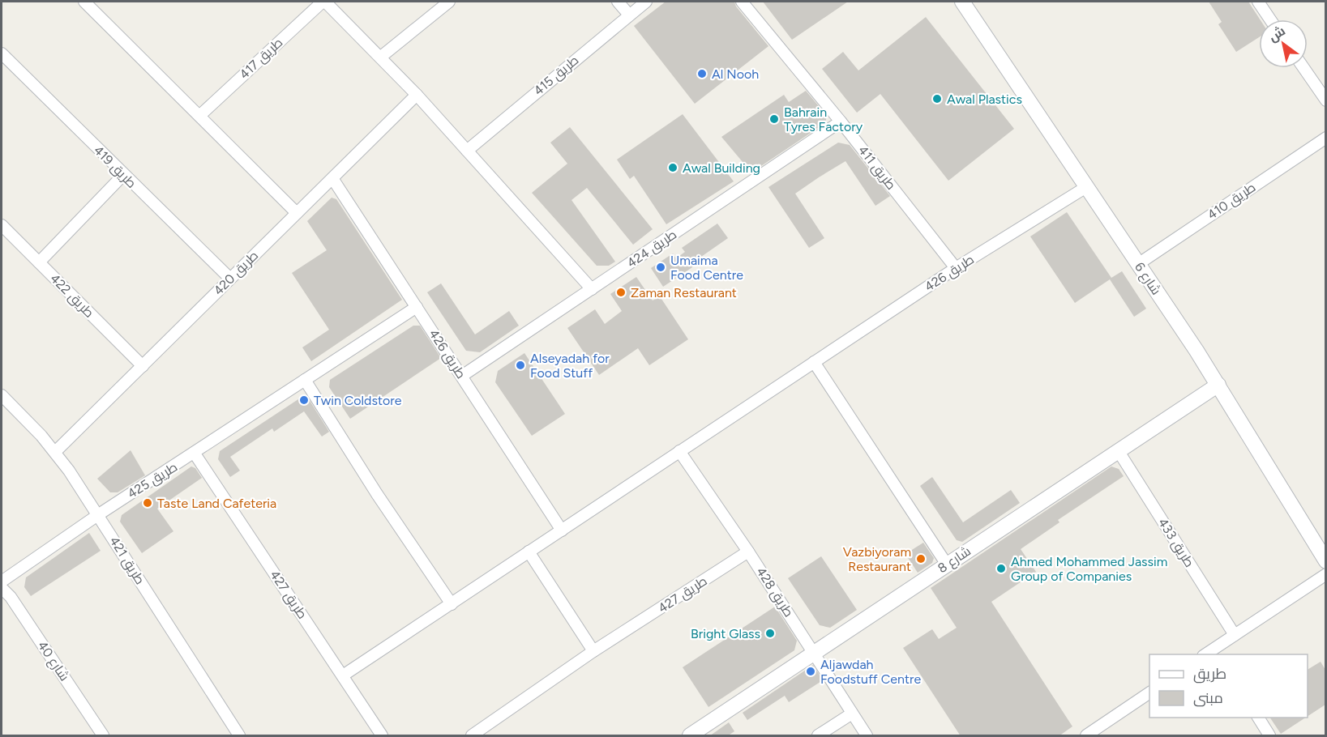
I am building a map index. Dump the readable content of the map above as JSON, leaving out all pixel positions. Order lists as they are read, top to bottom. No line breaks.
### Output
{"streets":{"street":["طريق 417","طريق 415","طريق 419","طريق 411","طريق 410","طريق 424","طريق 420","طريق 426","شارع 6","طريق 422","طريق 425","طريق 433","شارع 8","طريق 421","طريق 428","طريق 427","شارع 40"]},"crossings":[["طريق 419","طريق 420"],["طريق 411","طريق 424"],["طريق 411","طريق 426"],["طريق 410","شارع 6"],["طريق 424","طريق 426"],["طريق 420","طريق 426"],["طريق 420","طريق 422"],["طريق 420","طريق 421"],["طريق 426","شارع 6"],["طريق 426","طريق 425"],["طريق 426","طريق 428"],["طريق 426","طريق 427"],["شارع 6","شارع 8"],["طريق 425","طريق 421"],["طريق 425","طريق 427"],["طريق 433","شارع 8"],["شارع 8","طريق 428"],["طريق 428","طريق 427"]],"places":["Al Nooh","Awal Plastics","Bahrain Tyres Factory","Awal Building","Umaima Food Centre","Zaman Restaurant","Alseyadah for Food Stuff","Twin Coldstore","Taste Land Cafeteria","Vazbiyoram Restaurant","Ahmed Mohammed Jassim Group of Companies","Bright Glass","Aljawdah Foodstuff Centre"],"legend":["طريق","مبنى"],"north":"top left"}
